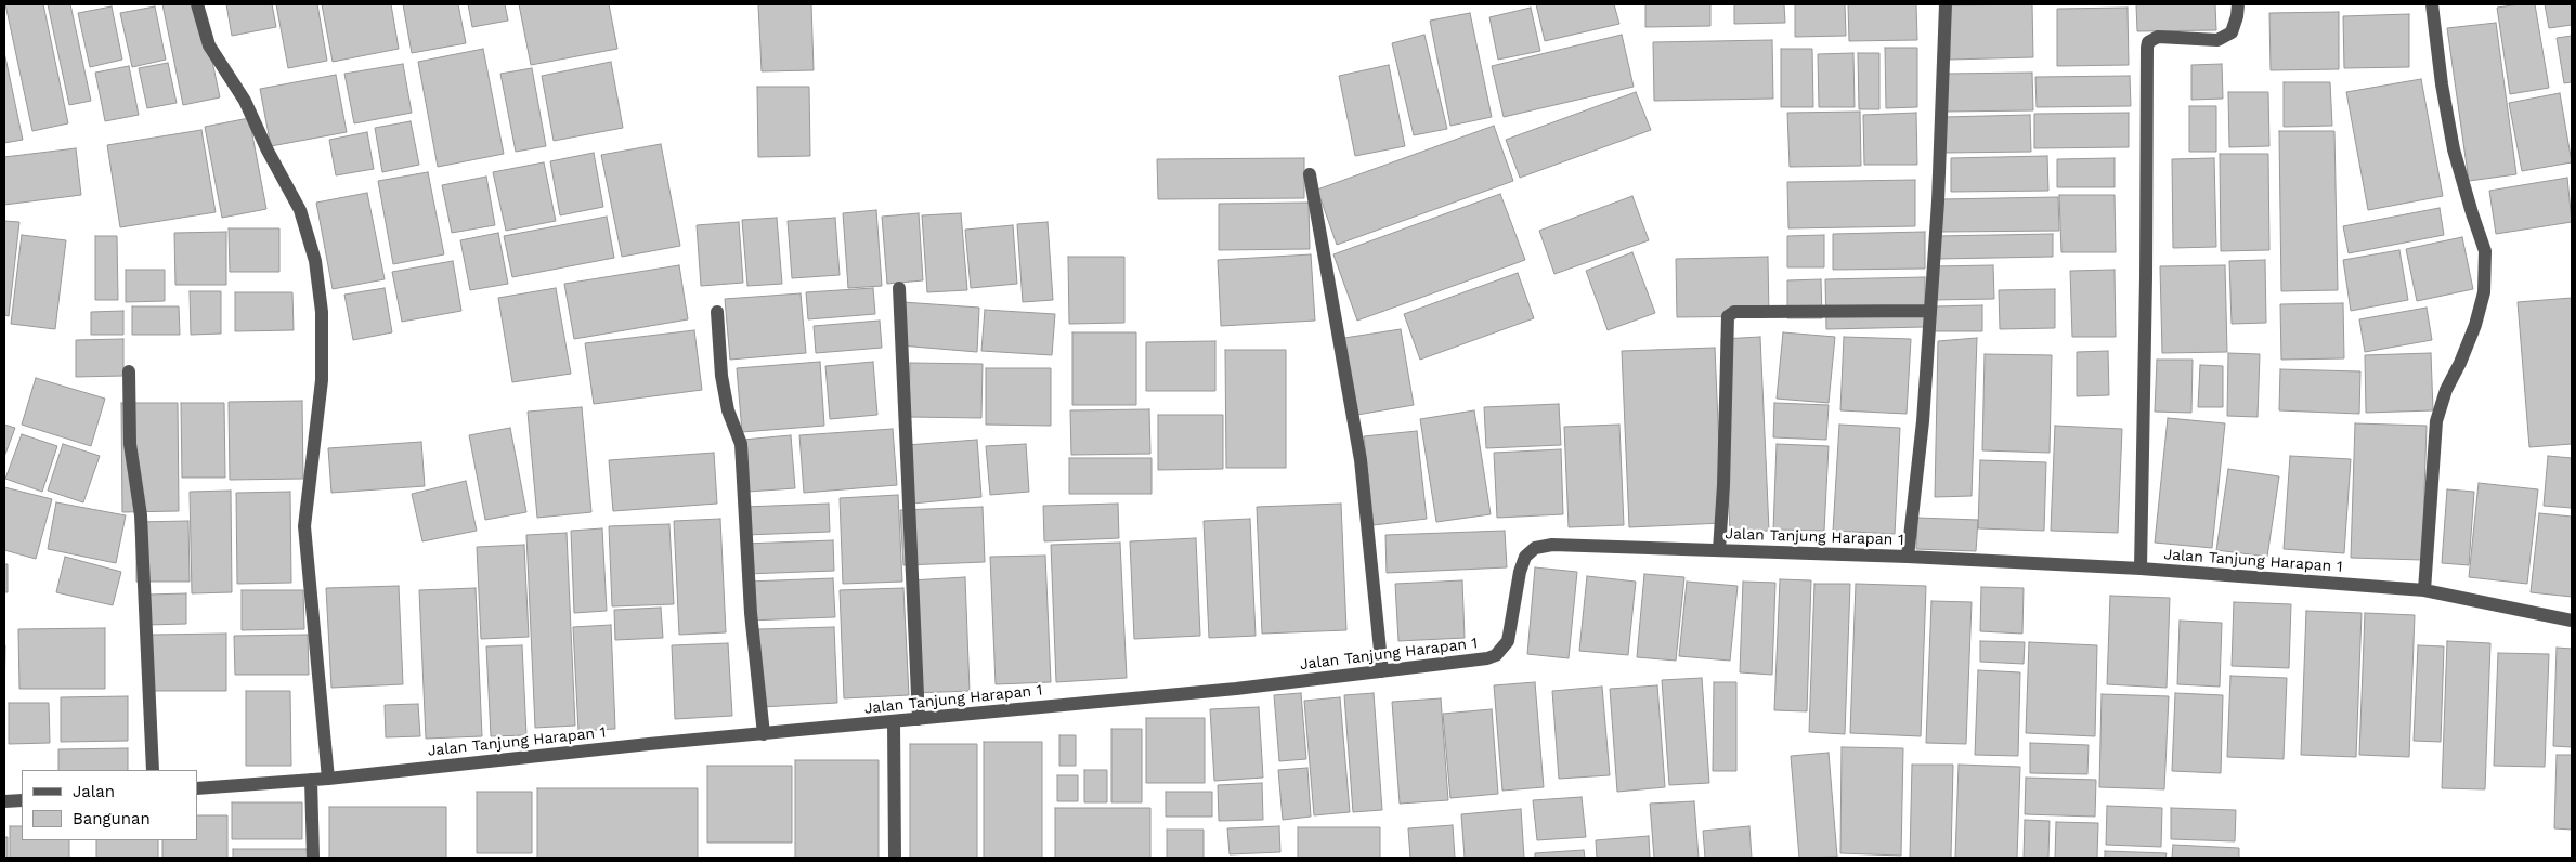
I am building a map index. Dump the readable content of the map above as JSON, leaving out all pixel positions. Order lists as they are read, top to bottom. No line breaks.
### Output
{"streets":{"street":["Jalan Tanjung Harapan 1"]},"legend":["Jalan","Bangunan"]}
